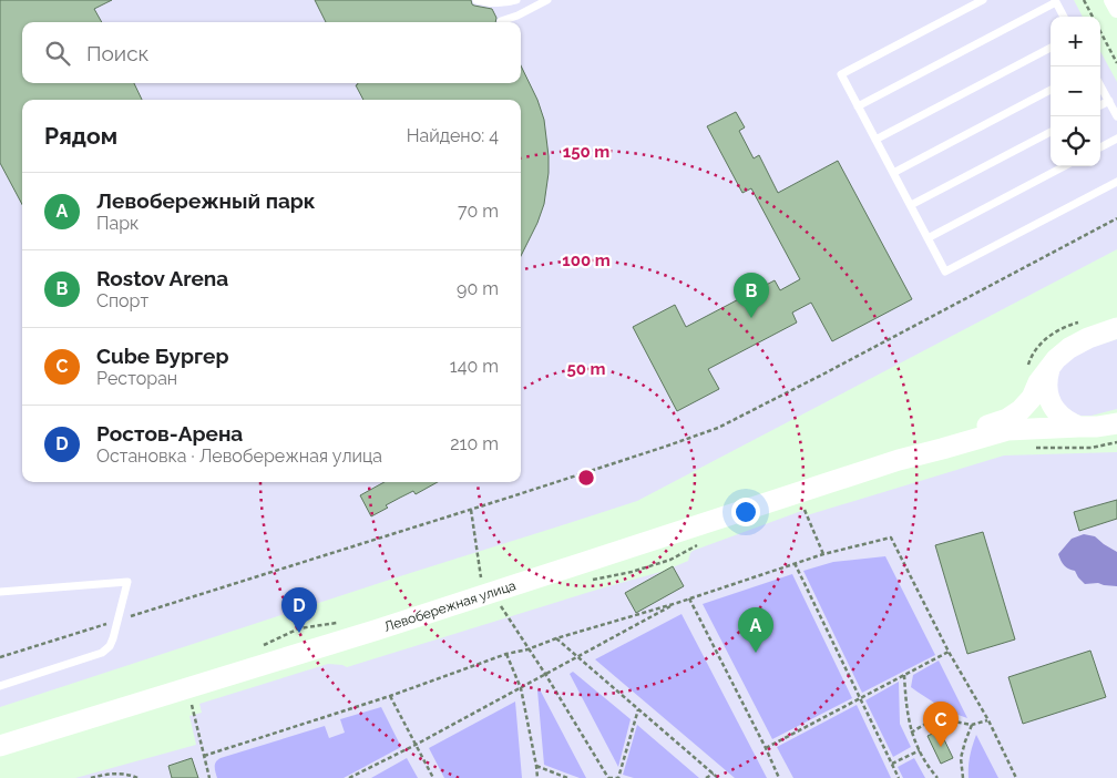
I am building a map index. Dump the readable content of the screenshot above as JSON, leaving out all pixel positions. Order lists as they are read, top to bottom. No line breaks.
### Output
{"streets":{"main road":["Левобережная улица"]},"page":{"map_buttons":["+","−"],"search":"Поиск","heading":["Рядом","Найдено: 4"],"list":[{"mark":"A","name":"Левобережный парк","note":"Парк","value":"70 m"},{"mark":"B","name":"Rostov Arena","note":"Спорт","value":"90 m"},{"mark":"C","name":"Cube Бургер","note":"Ресторан","value":"140 m"},{"mark":"D","name":"Ростов-Арена","note":"Остановка · Левобережная улица","value":"210 m"}],"pins":["B","D","A","C"]},"rings":["150 m","100 m","50 m"]}
